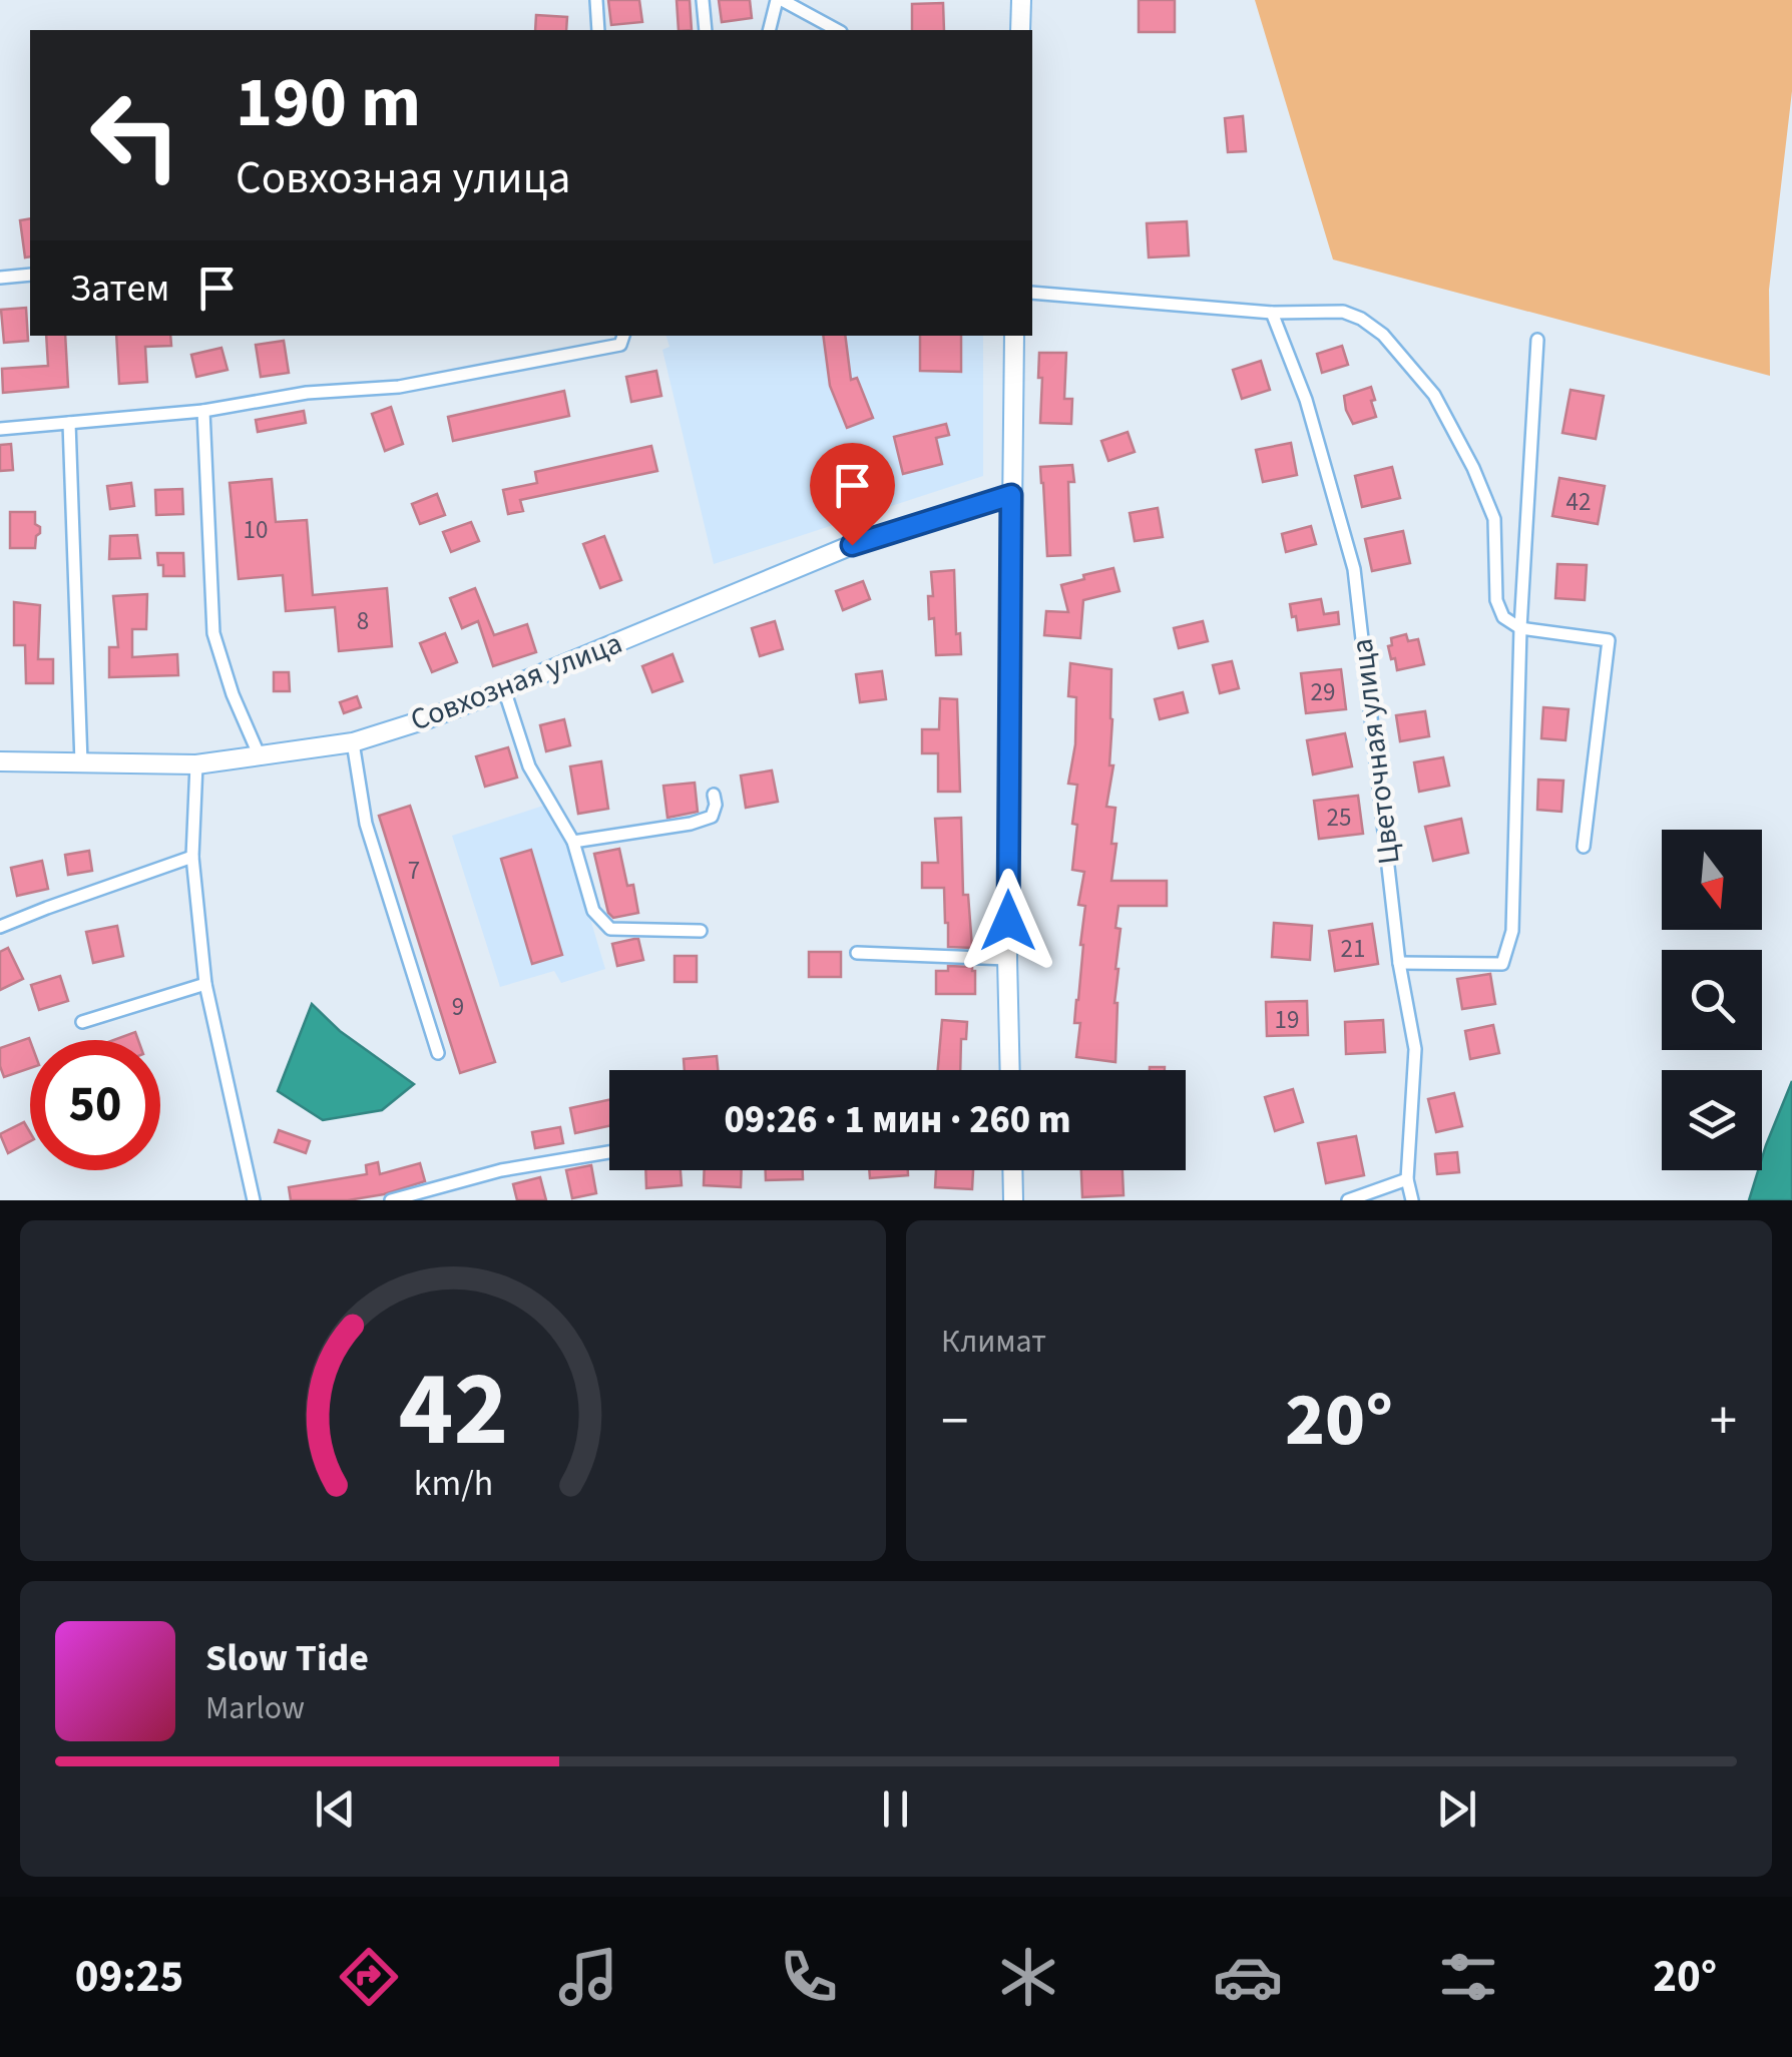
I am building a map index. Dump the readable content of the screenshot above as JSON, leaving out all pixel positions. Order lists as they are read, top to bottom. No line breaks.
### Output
{"streets":{"street":["Совхозная улица","Цветочная улица"]},"house_numbers":["42","10","8","29","25","7","21","9","19"],"north":"bottom","page":{"turn":["190 m","Совхозная улица"],"then":"Затем","limit":"50","trip":"09:26 · 1 мин · 260 m","tile":"Климат","heat":["−","20°","+"],"song":["Slow Tide","Marlow"],"tabs":["09:25","20°"],"gauge":["42","km/h"]}}
